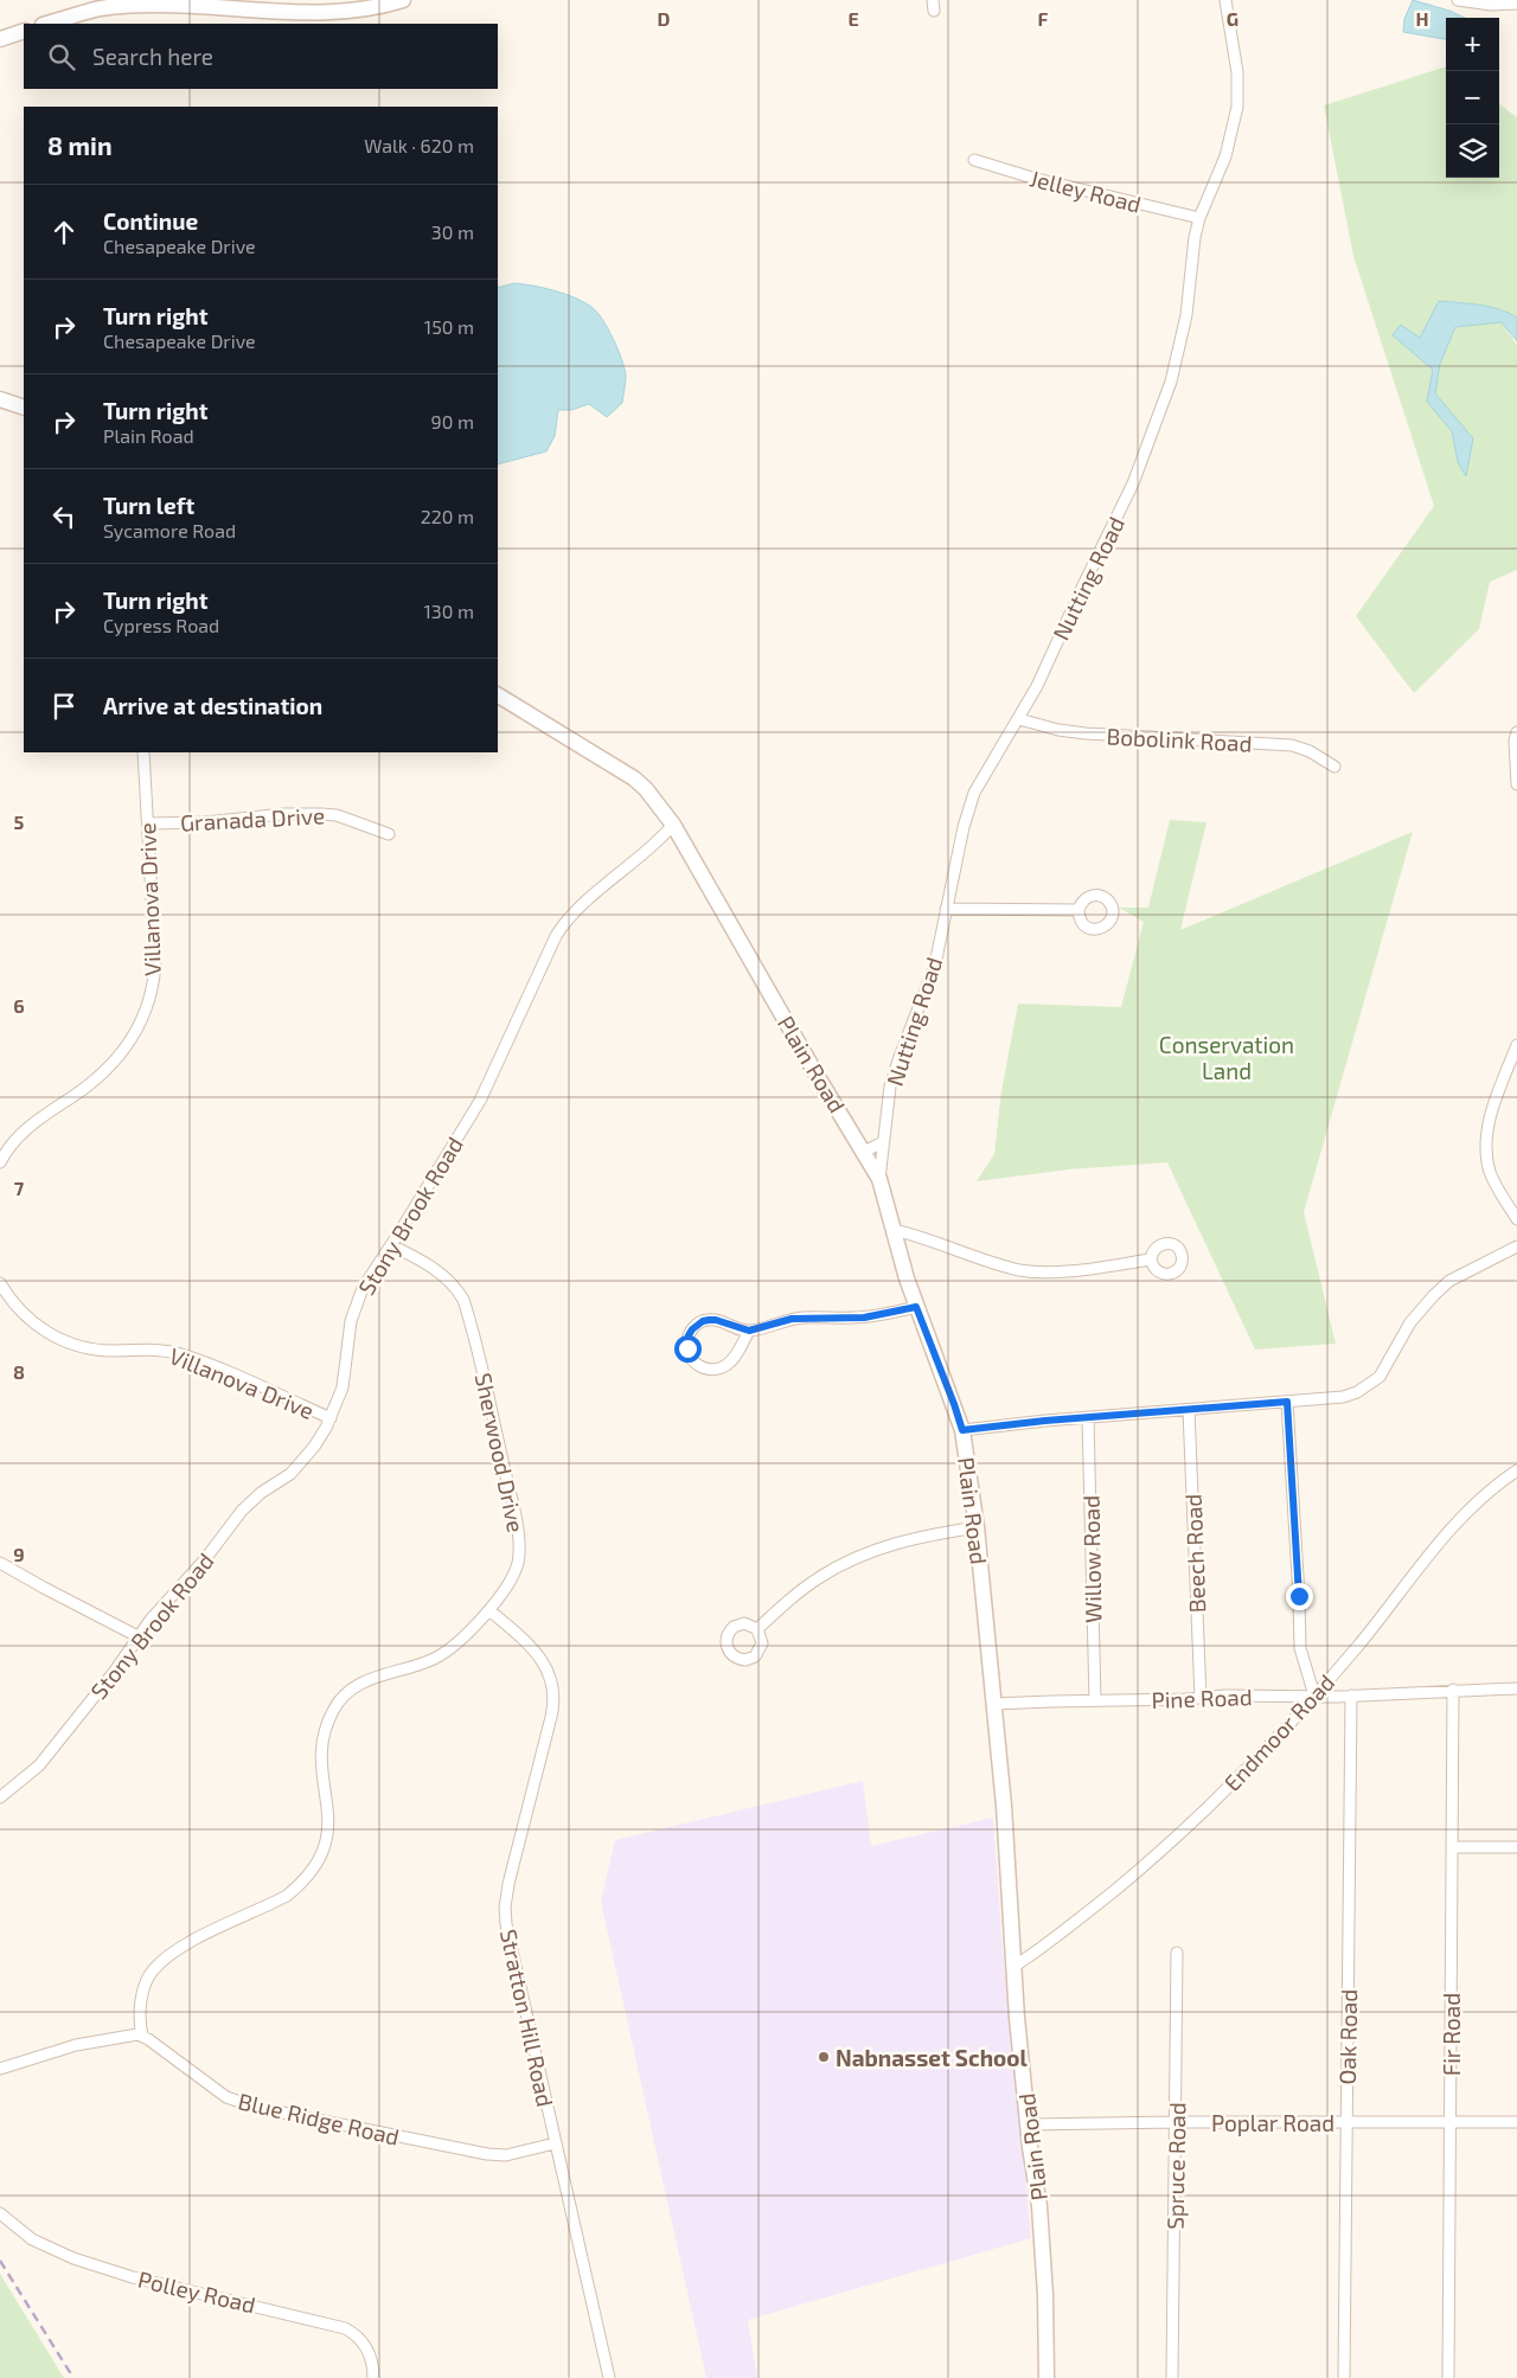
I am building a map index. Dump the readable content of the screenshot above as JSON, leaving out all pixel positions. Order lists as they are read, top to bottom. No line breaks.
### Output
{"streets":{"main road":["Plain Road"],"street":["Jelley Road","Nutting Road","Bobolink Road","Granada Drive","Villanova Drive","Stony Brook Road","Sherwood Drive","Beech Road","Willow Road","Pine Road","Endmoor Road","Stratton Hill Road","Fir Road","Oak Road","Blue Ridge Road","Poplar Road","Spruce Road","Polley Road"]},"crossings":[["Jelley Road","Nutting Road"],["Nutting Road","Bobolink Road"],["Nutting Road","Plain Road"],["Granada Drive","Villanova Drive"],["Villanova Drive","Stony Brook Road"],["Plain Road","Stony Brook Road"],["Plain Road","Pine Road"],["Plain Road","Endmoor Road"],["Plain Road","Poplar Road"],["Stony Brook Road","Sherwood Drive"],["Sherwood Drive","Stratton Hill Road"],["Sherwood Drive","Blue Ridge Road"],["Beech Road","Pine Road"],["Willow Road","Pine Road"],["Pine Road","Endmoor Road"],["Pine Road","Fir Road"],["Pine Road","Oak Road"],["Stratton Hill Road","Blue Ridge Road"],["Fir Road","Poplar Road"],["Oak Road","Poplar Road"],["Poplar Road","Spruce Road"]],"parks":["Conservation Land"],"places":["Nabnasset School"],"page":{"map_buttons":["+","−"],"search":"Search here","heading":["8 min","Walk · 620 m"],"list":[["Continue","Chesapeake Drive","30 m"],["Turn right","Chesapeake Drive","150 m"],["Turn right","Plain Road","90 m"],["Turn left","Sycamore Road","220 m"],["Turn right","Cypress Road","130 m"],"Arrive at destination"]},"grid":{"columns":["D","E","F","G","H"],"rows":["5","6","7","8","9"]}}
